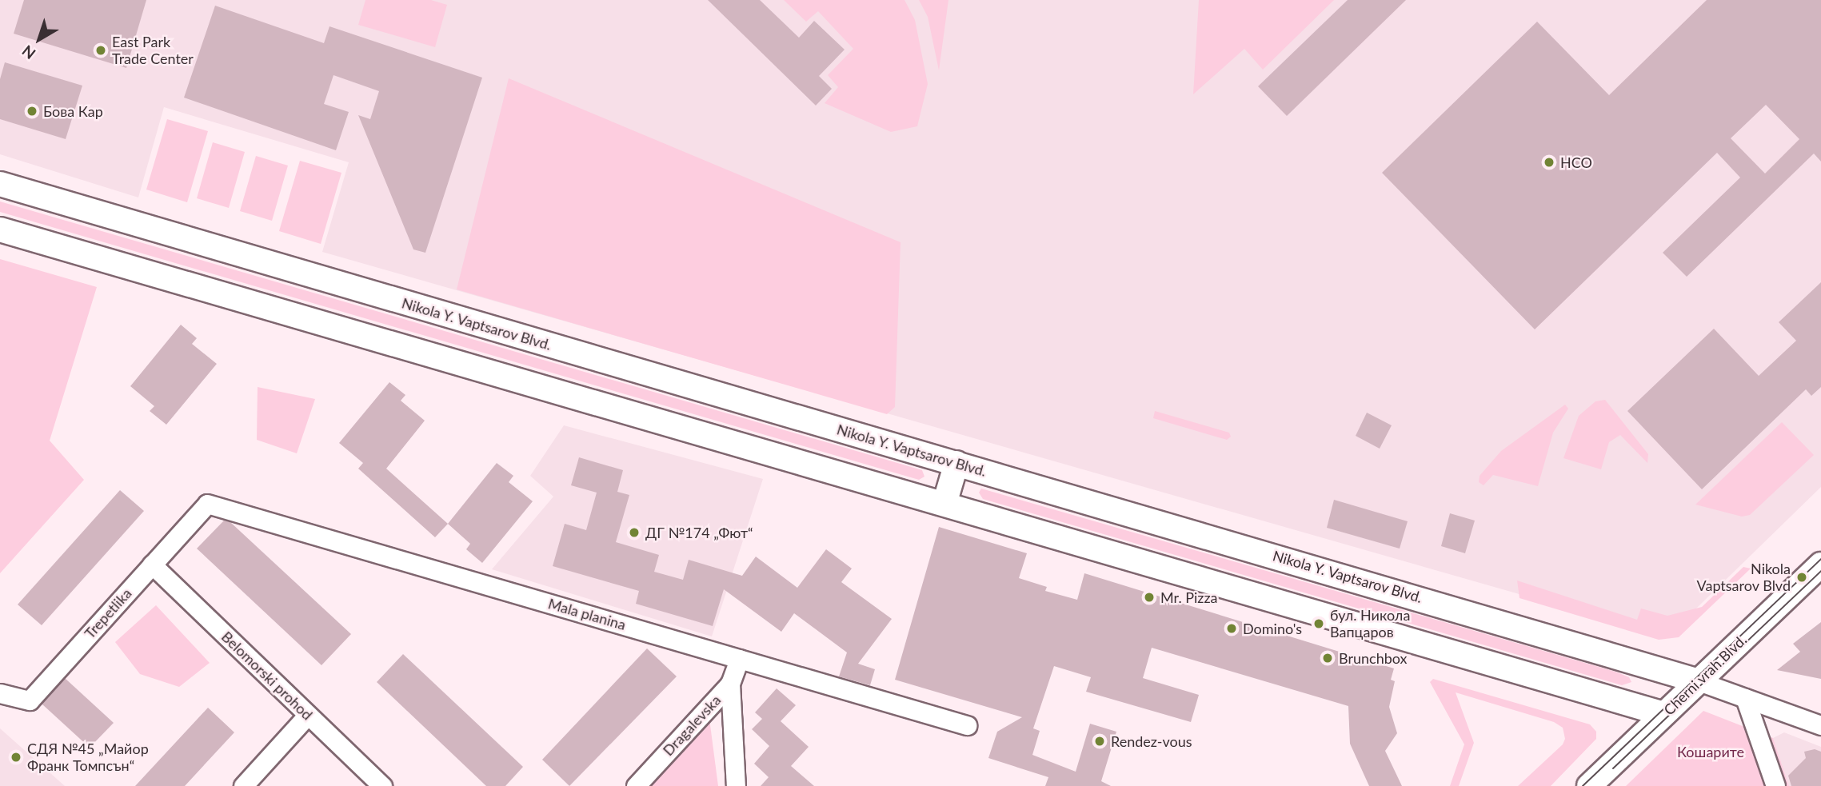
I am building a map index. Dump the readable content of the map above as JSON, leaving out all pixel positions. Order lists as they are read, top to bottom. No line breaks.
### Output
{"streets":{"main road":["Nikola Y. Vaptsarov Blvd.","Cherni vrah Blvd."],"street":["Trepetlika","Mala planina","Belomorski prohod","Dragalevska"]},"crossings":[["Nikola Y. Vaptsarov Blvd.","Cherni vrah Blvd."],["Trepetlika","Mala planina"],["Trepetlika","Belomorski prohod"],["Mala planina","Dragalevska"]],"parks":["Кошарите"],"places":["East Park Trade Center","Бова Кар","НСО","ДГ №174 „Фют“","Nikola Vaptsarov Blvd","Mr. Pizza","бул. Никола Вапцаров","Domino's","Brunchbox","Rendez-vous","СДЯ №45 „Майор Франк Томпсън“"],"north":"bottom left"}
